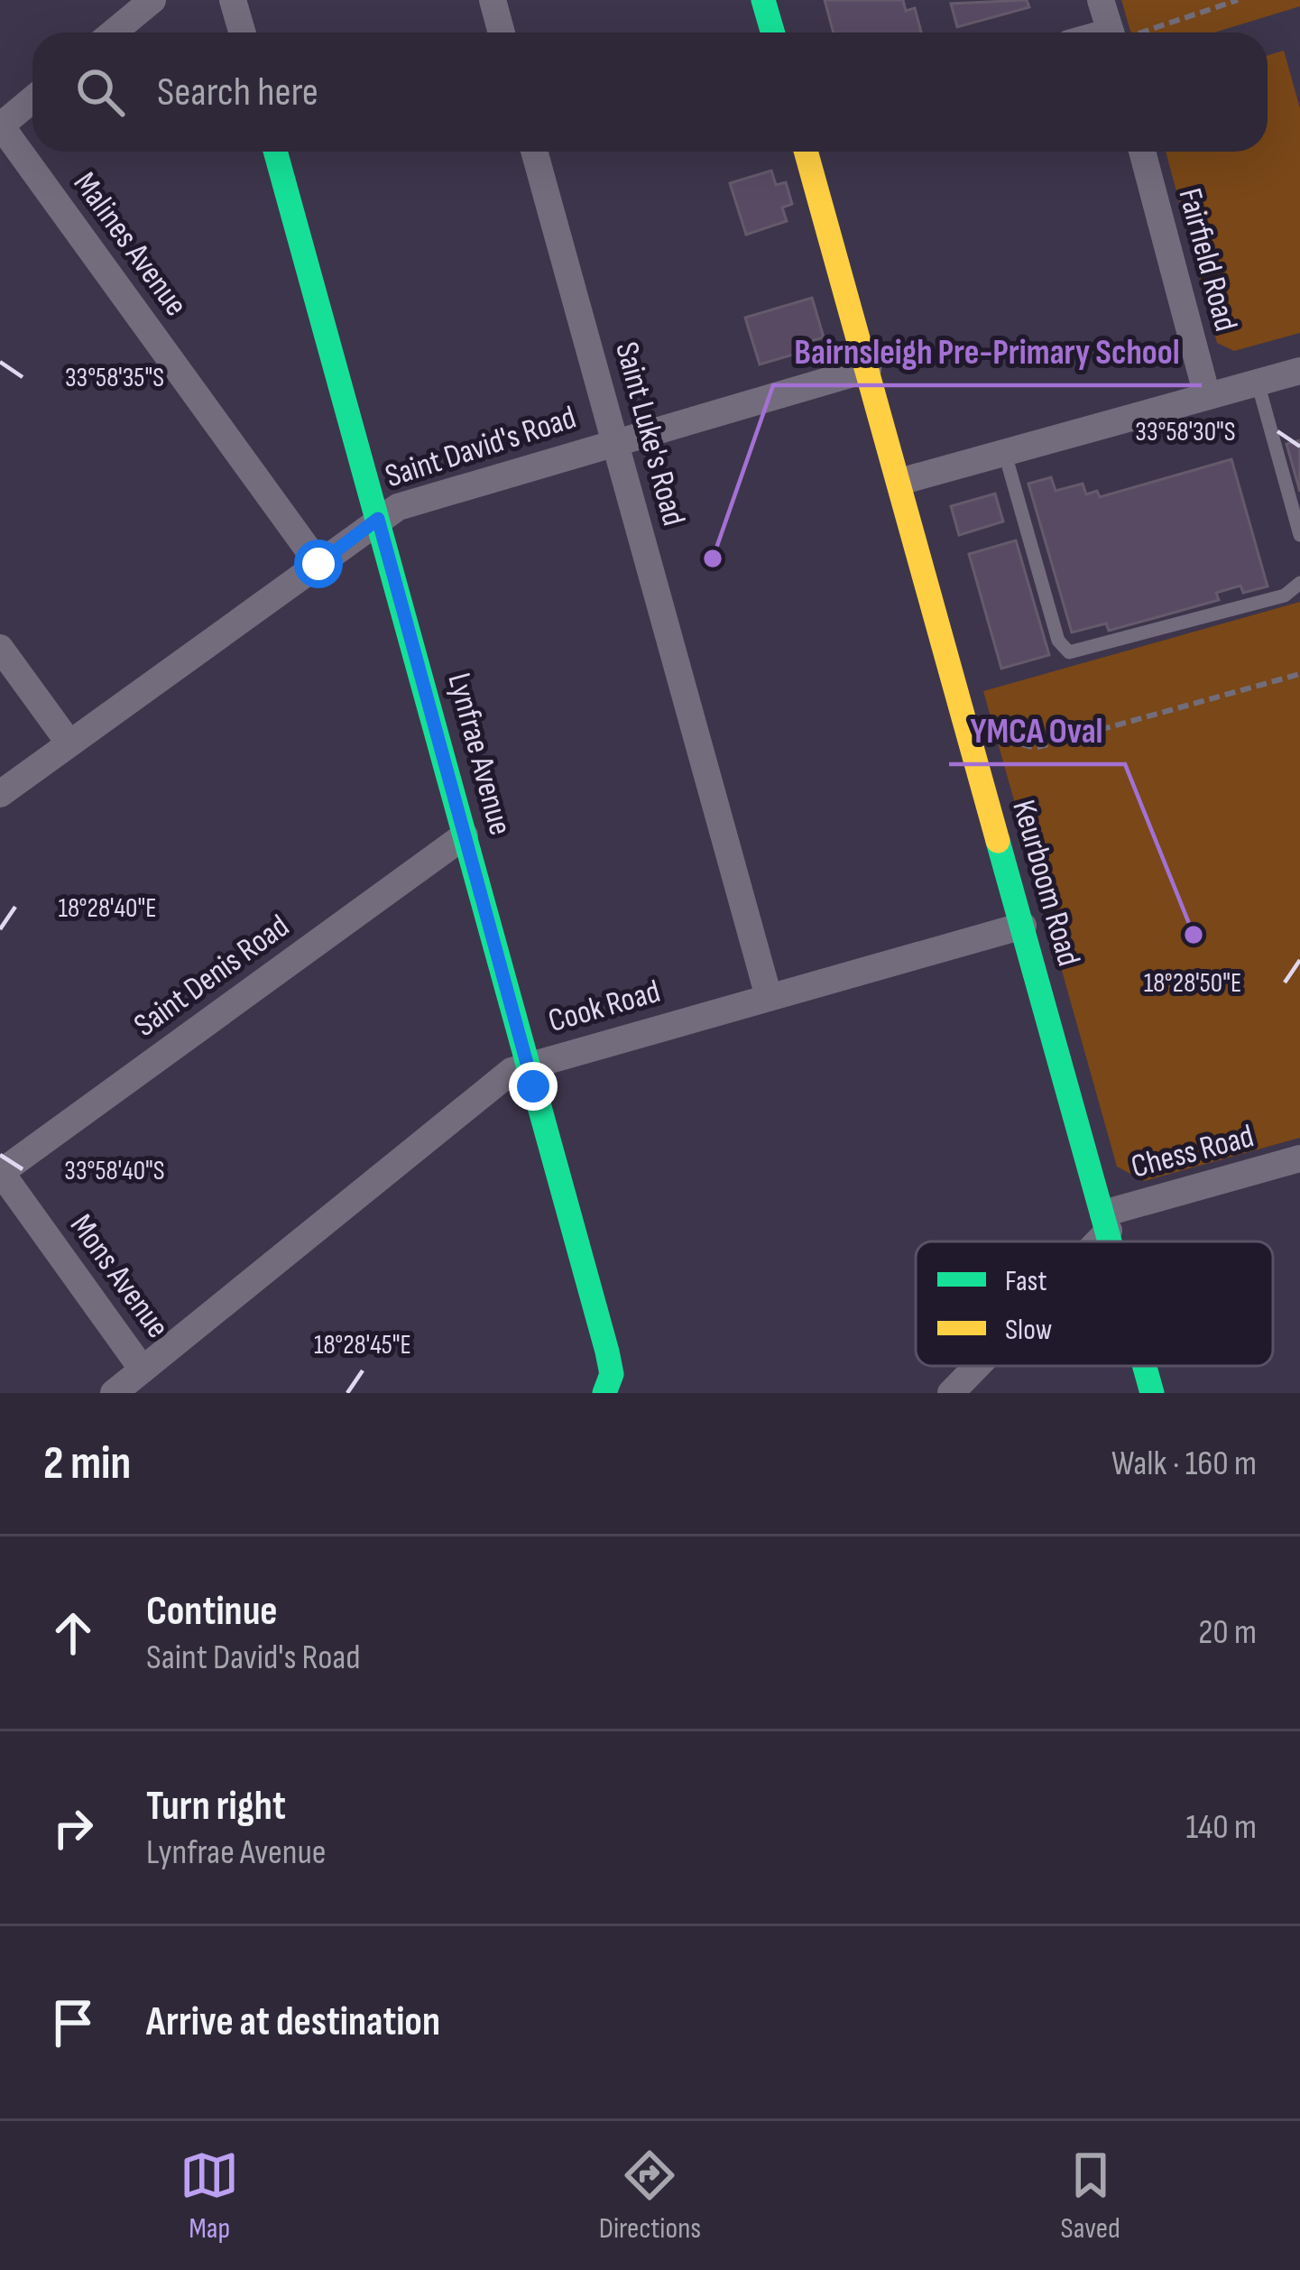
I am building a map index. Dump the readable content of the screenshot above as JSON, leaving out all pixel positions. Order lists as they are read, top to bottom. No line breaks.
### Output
{"streets":{"main road":["Lynfrae Avenue","Keurboom Road"],"street":["Malines Avenue","Fairfield Road","Saint Luke's Road","Saint David's Road","Saint Denis Road","Cook Road","Chess Road","Mons Avenue"]},"crossings":[["Malines Avenue","Saint David's Road"],["Saint Luke's Road","Saint David's Road"],["Saint Luke's Road","Cook Road"],["Saint David's Road","Lynfrae Avenue"],["Saint David's Road","Keurboom Road"],["Lynfrae Avenue","Saint Denis Road"],["Lynfrae Avenue","Cook Road"],["Keurboom Road","Cook Road"],["Keurboom Road","Chess Road"],["Saint Denis Road","Mons Avenue"],["Cook Road","Mons Avenue"]],"places":["Bairnsleigh Pre-Primary School","YMCA Oval"],"legend":["Fast","Slow"],"page":{"search":"Search here","heading":["2 min","Walk · 160 m"],"list":[["Continue","Saint David's Road","20 m"],["Turn right","Lynfrae Avenue","140 m"],"Arrive at destination"],"nav":["Map","Directions","Saved"]},"coordinates":["33°58'35\"S","33°58'30\"S","18°28'40\"E","18°28'50\"E","33°58'40\"S","18°28'45\"E"]}
